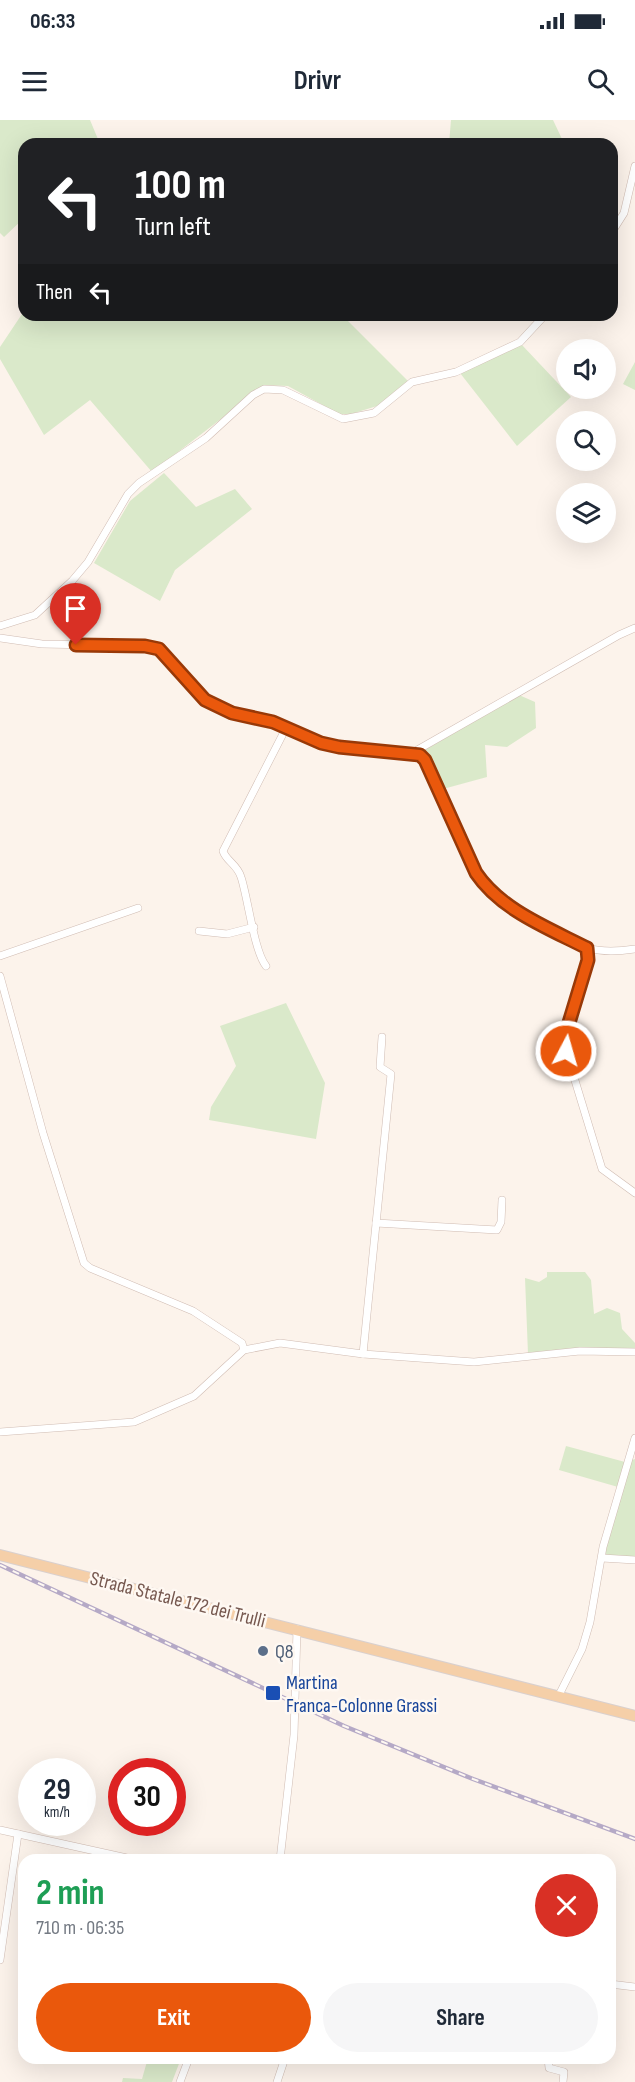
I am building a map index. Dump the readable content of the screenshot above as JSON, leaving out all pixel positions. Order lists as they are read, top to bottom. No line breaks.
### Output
{"streets":{"main road":["Strada Statale 172 dei Trulli"]},"places":{"other":["Q8"],"transit":["Martina Franca-Colonne Grassi"]},"page":{"status":"06:33","header":"Drivr","turn":["100 m","Turn left"],"then":"Then","speed":"29 km/h","limit":"30","heading":["2 min","710 m · 06:35"],"buttons":["Exit","Share"]}}
